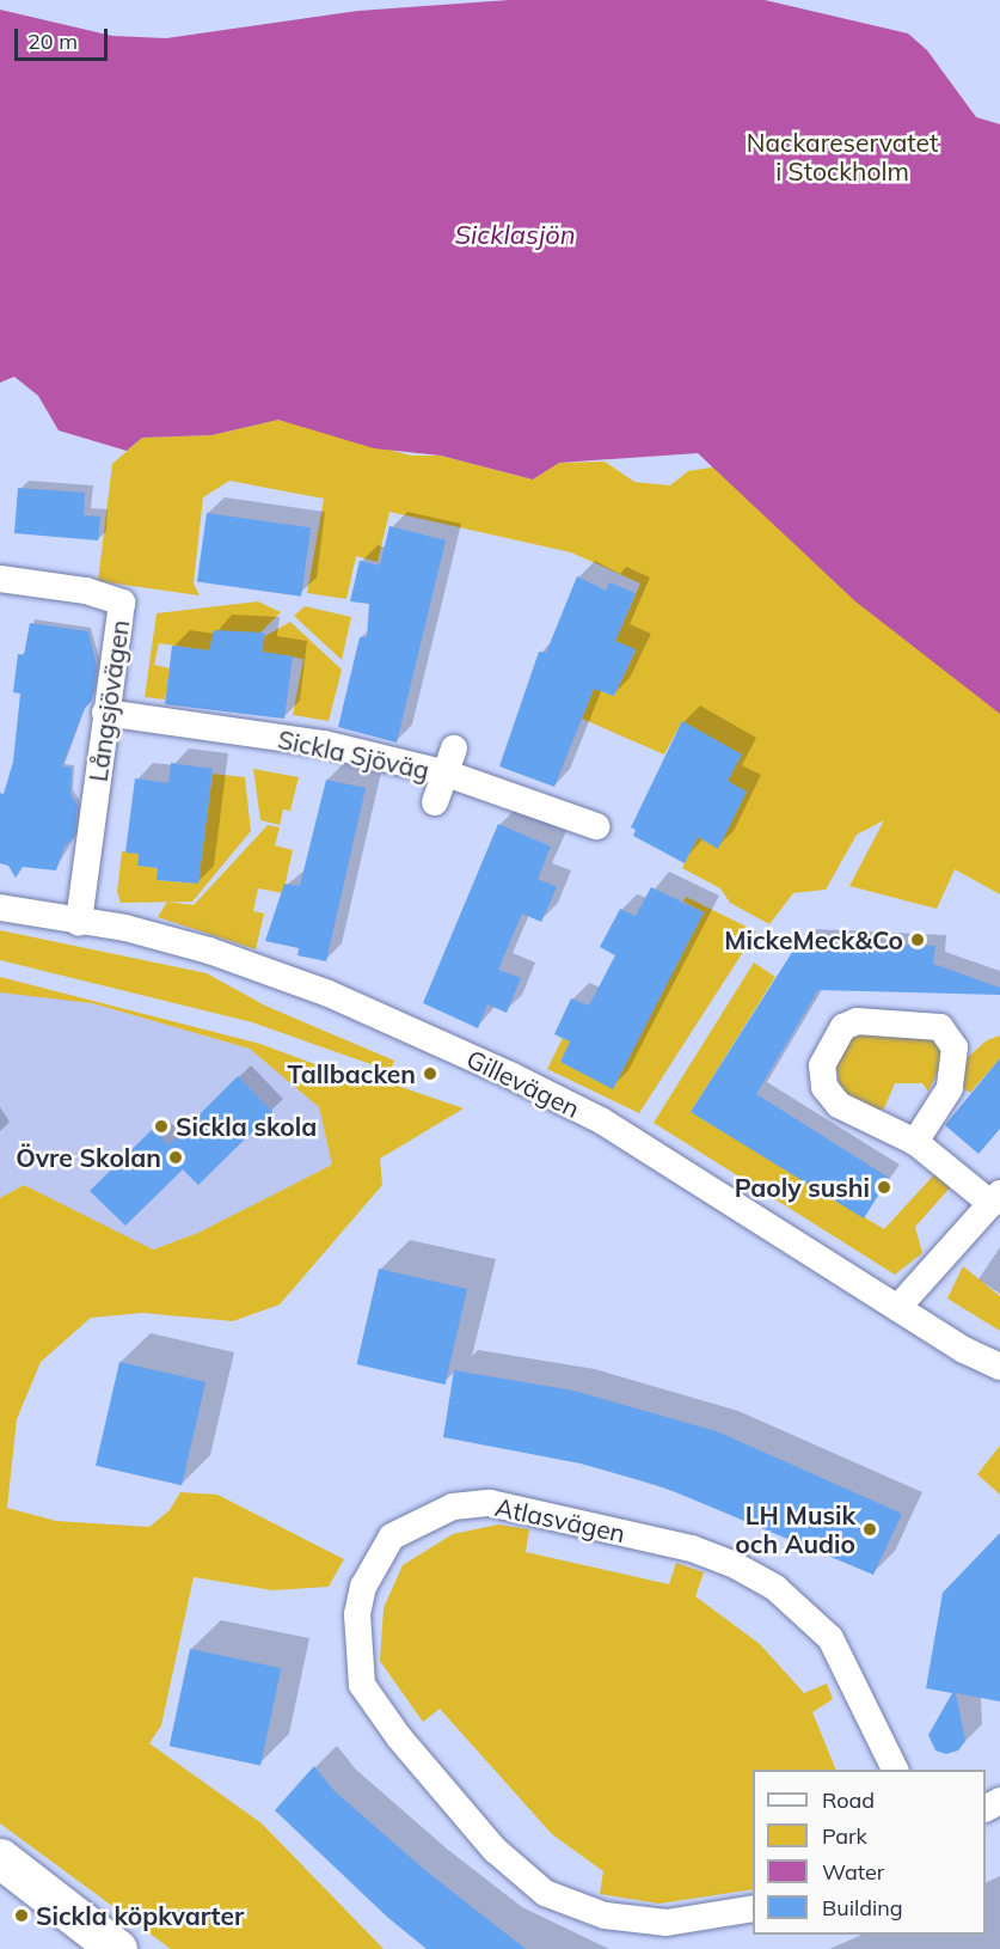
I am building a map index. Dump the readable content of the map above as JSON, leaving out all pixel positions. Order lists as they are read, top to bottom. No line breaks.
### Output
{"streets":{"street":["Långsjövägen","Sickla Sjöväg","Gillevägen","Atlasvägen"]},"crossings":[["Långsjövägen","Sickla Sjöväg"],["Långsjövägen","Gillevägen"]],"water":["Sicklasjön"],"parks":["Nackareservatet i Stockholm"],"places":["MickeMeck&Co","Tallbacken","Sickla skola","Övre Skolan","Paoly sushi","LH Musik och Audio","Sickla köpkvarter"],"legend":["Road","Park","Water","Building"],"scale_bar":"20 m"}
